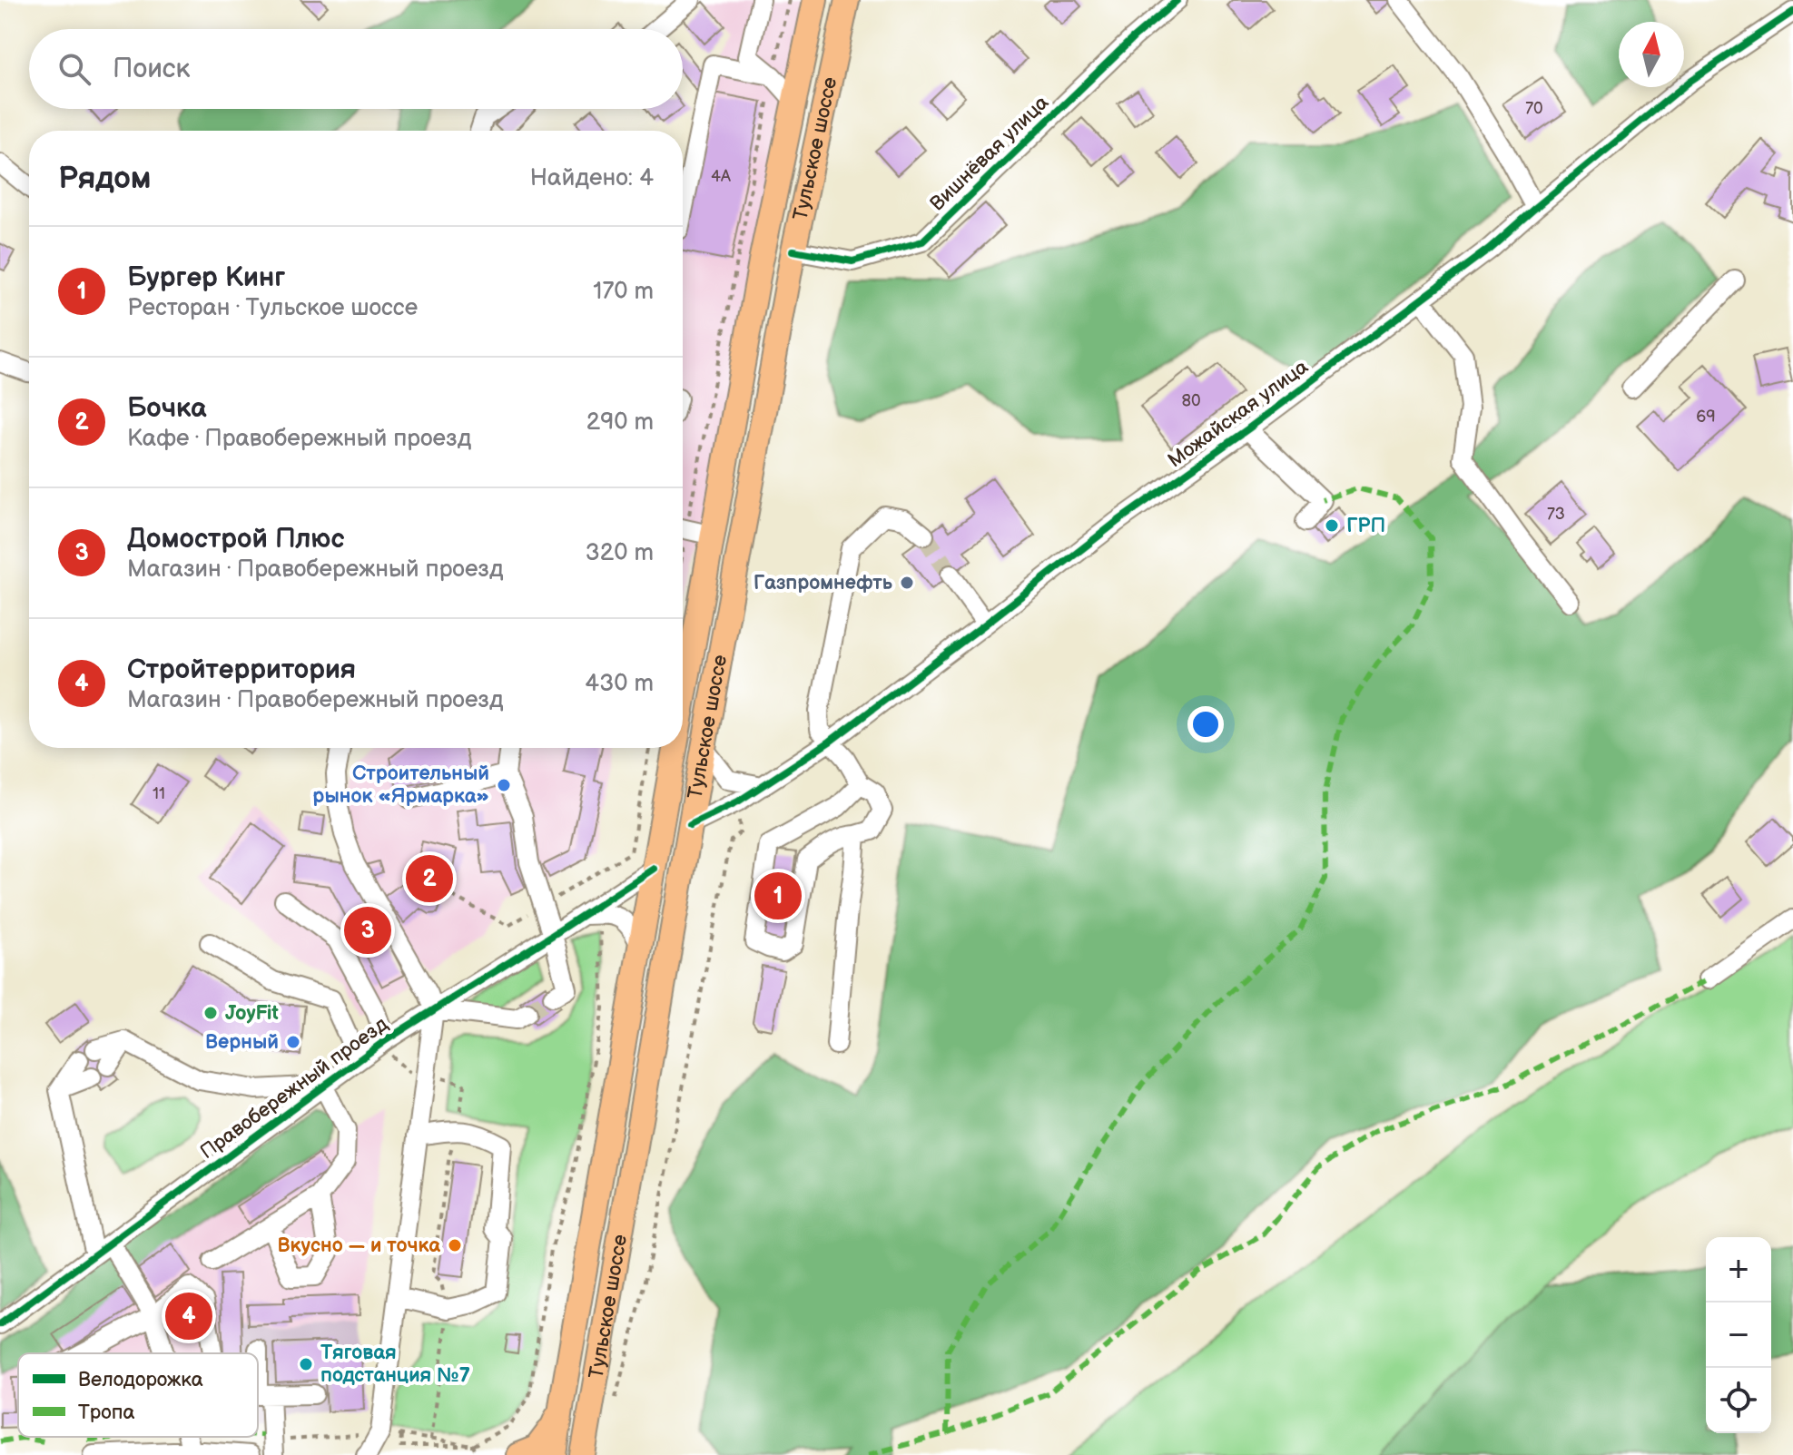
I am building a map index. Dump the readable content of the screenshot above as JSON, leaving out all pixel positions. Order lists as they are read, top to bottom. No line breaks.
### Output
{"streets":{"main road":["Тульское шоссе"],"street":["Вишнёвая улица","Можайская улица","Правобережный проезд"]},"crossings":[["Тульское шоссе","Вишнёвая улица"],["Тульское шоссе","Можайская улица"],["Тульское шоссе","Правобережный проезд"]],"places":["ГРП","Газпромнефть","Строительный рынок «Ярмарка»","JoyFit","Верный","Вкусно — и точка","Тяговая подстанция №7"],"house_numbers":["70","4А","80","69","73","11"],"legend":["Велодорожка","Тропа"],"north":"top","page":{"search":"Поиск","heading":["Рядом","Найдено: 4"],"list":[{"mark":"1","name":"Бургер Кинг","note":"Ресторан · Тульское шоссе","value":"170 m"},{"mark":"2","name":"Бочка","note":"Кафе · Правобережный проезд","value":"290 m"},{"mark":"3","name":"Домострой Плюс","note":"Магазин · Правобережный проезд","value":"320 m"},{"mark":"4","name":"Стройтерритория","note":"Магазин · Правобережный проезд","value":"430 m"}],"pins":["2","1","3","4"],"map_buttons":["+","−"]}}
